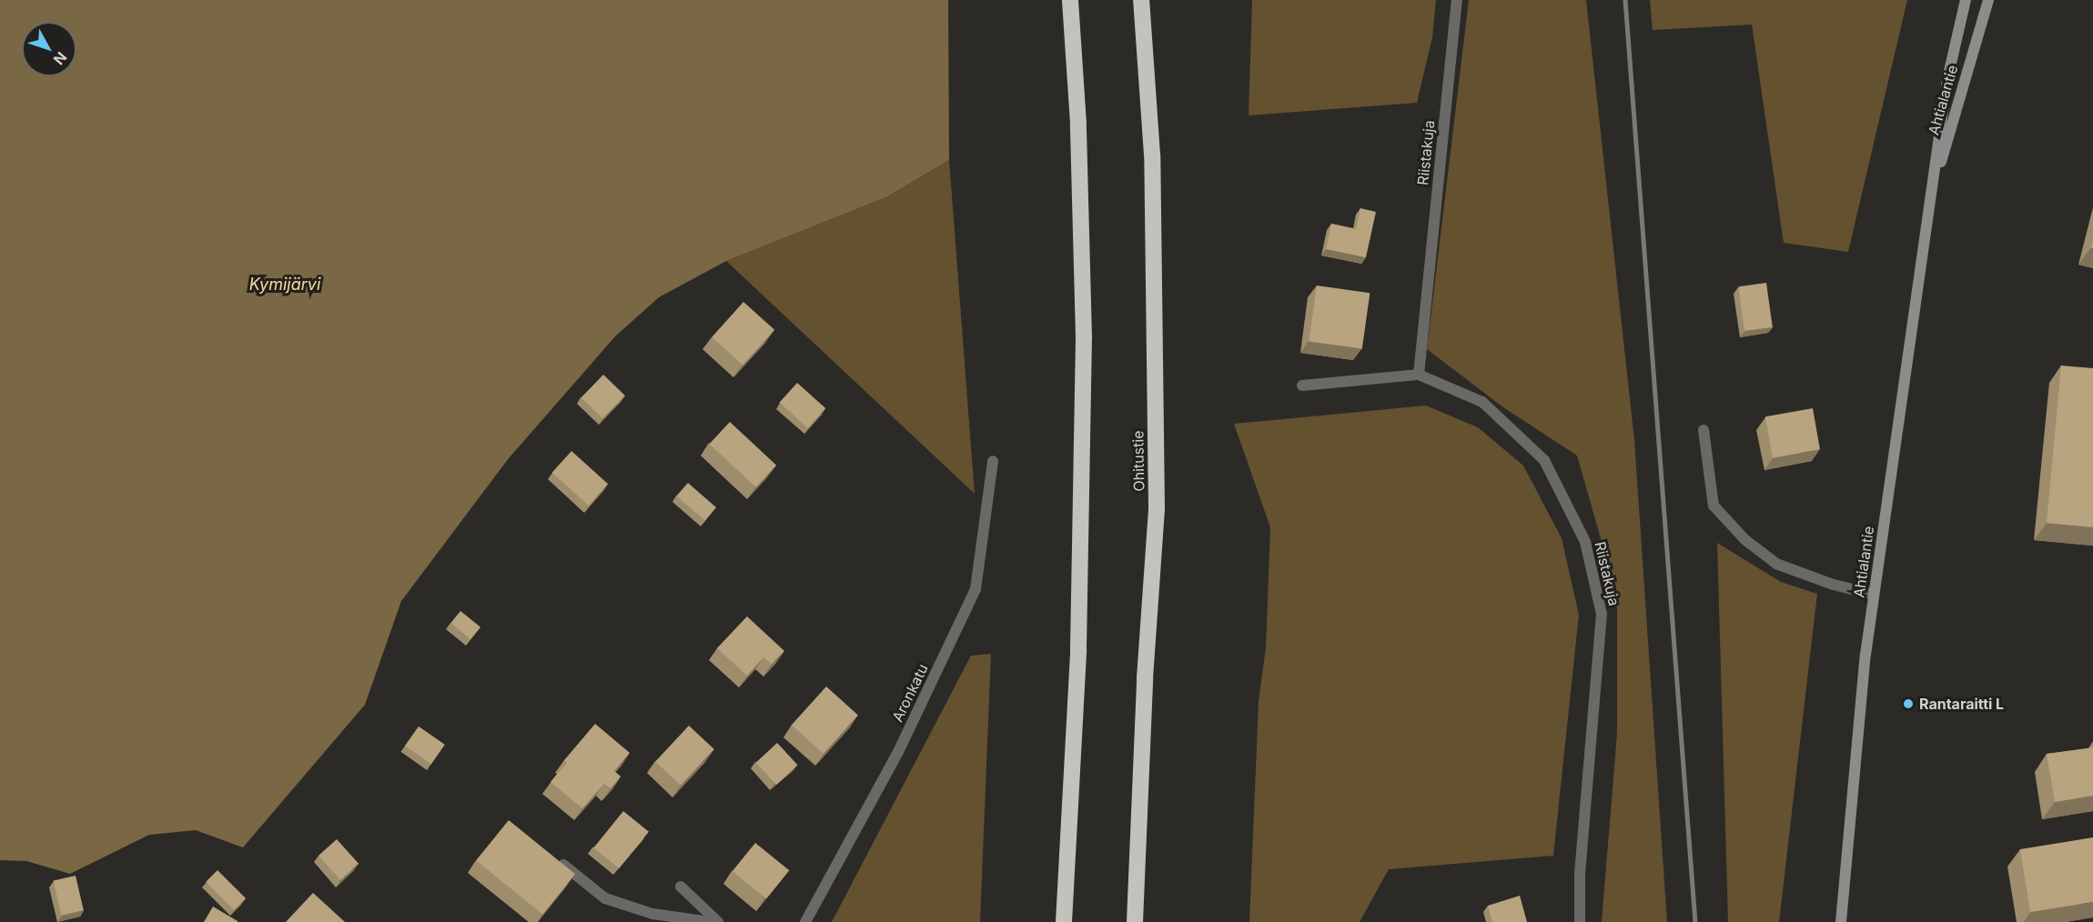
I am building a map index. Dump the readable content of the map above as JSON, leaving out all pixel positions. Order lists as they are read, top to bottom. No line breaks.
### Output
{"streets":{"highway":["Ohitustie"],"main road":["Ahtialantie"],"street":["Riistakuja","Aronkatu"]},"water":["Kymijärvi"],"places":["Rantaraitti L"],"north":"bottom right"}
